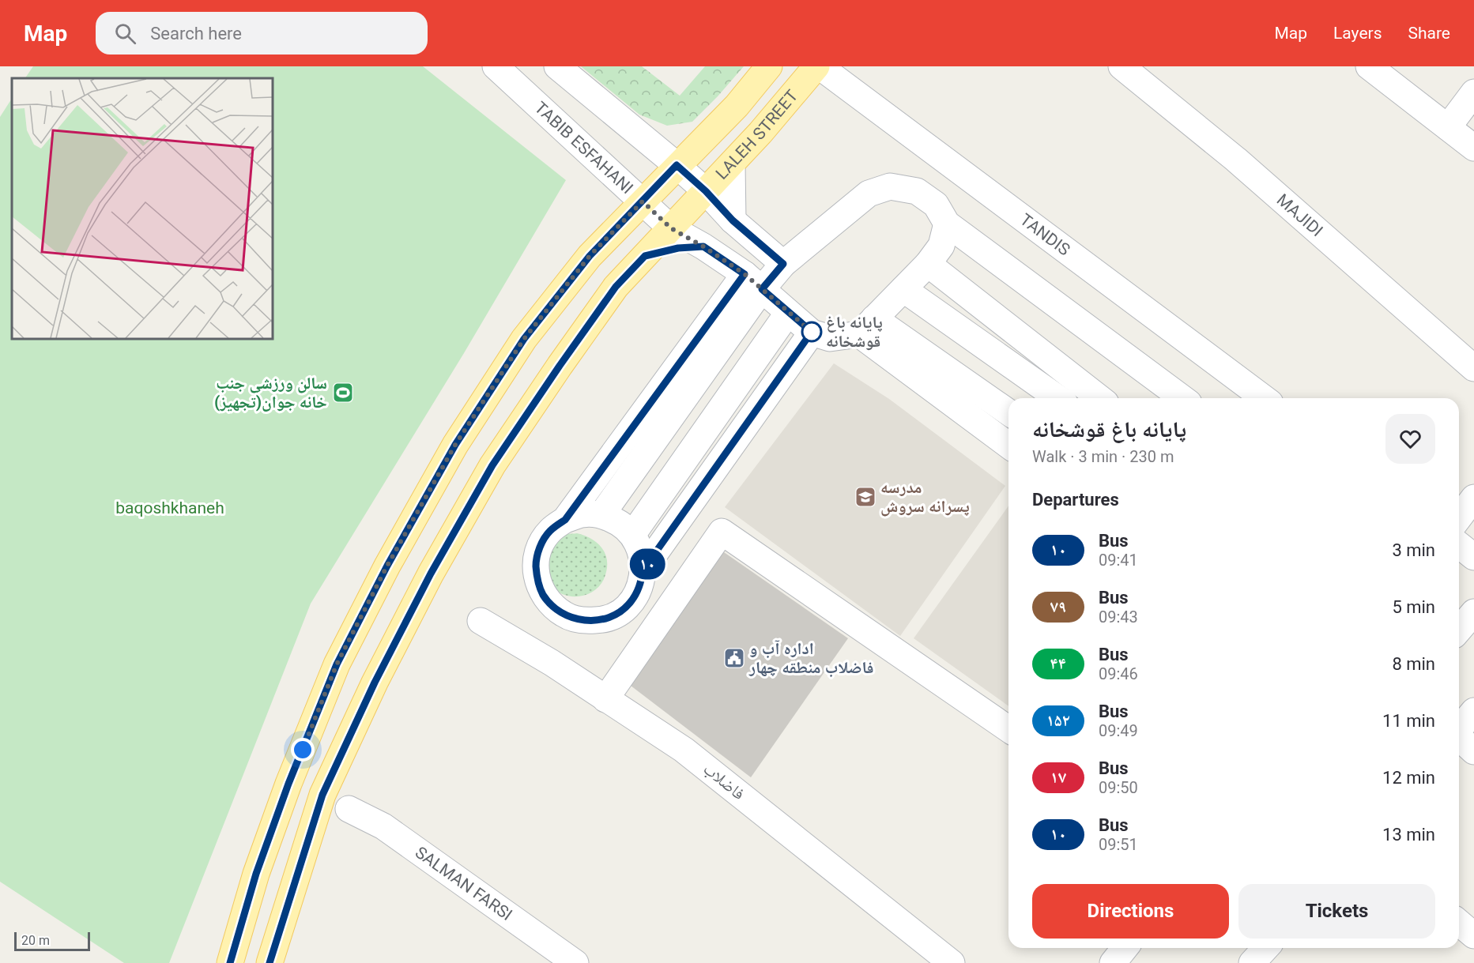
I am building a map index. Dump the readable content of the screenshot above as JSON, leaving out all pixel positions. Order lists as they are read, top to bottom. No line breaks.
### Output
{"streets":{"main road":["LALEH STREET"],"street":["TABIB ESFAHANI","MAJIDI","TANDIS","فاضلاب","SALMAN FARSI"]},"crossings":[["LALEH STREET","TABIB ESFAHANI"],["LALEH STREET","TANDIS"]],"parks":["baqoshkhaneh"],"places":{"other":["پایانه باغ قوشخانه"],"sports":["سالن ورزشی جنب خانه جوان(تجهیز)"],"school or university":["مدرسه پسرانه سروش"],"public building":["اداره آب و فاضلاب منطقه چهار"]},"lines":["bus line ۱۰"],"scale_bar":"20 m","page":{"header":"Map","search":"Search here","nav":["Map","Layers","Share"],"on_map":"۱۰","heading":[["پایانه باغ قوشخانه","Walk · 3 min · 230 m"],"Departures"],"list":[{"mark":"۱۰","name":"Bus","note":"09:41","value":"3 min"},{"mark":"۷۹","name":"Bus","note":"09:43","value":"5 min"},{"mark":"۴۴","name":"Bus","note":"09:46","value":"8 min"},{"mark":"۱۵۲","name":"Bus","note":"09:49","value":"11 min"},{"mark":"۱۷","name":"Bus","note":"09:50","value":"12 min"},{"mark":"۱۰","name":"Bus","note":"09:51","value":"13 min"}],"buttons":["Directions","Tickets"],"scale":"20 m"}}
